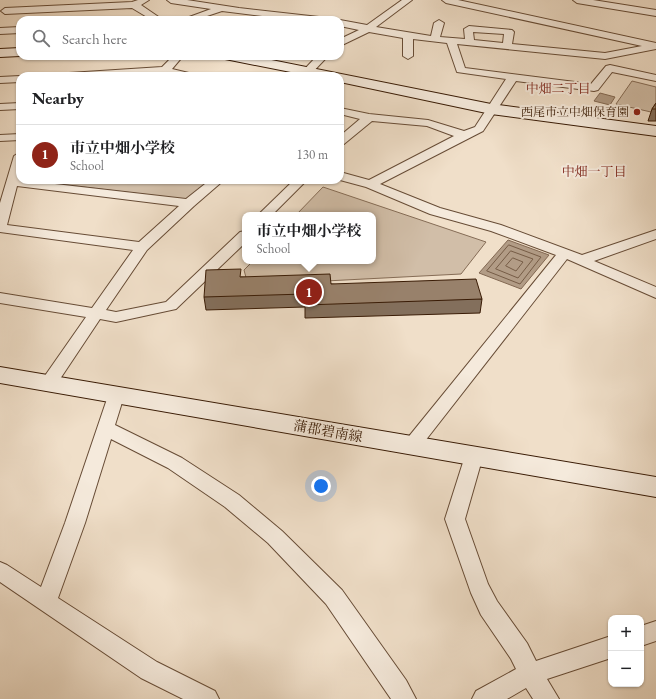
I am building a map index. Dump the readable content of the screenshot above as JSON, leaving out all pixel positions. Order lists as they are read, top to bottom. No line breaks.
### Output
{"streets":{"street":["蒲郡碧南線"]},"districts":["中畑二丁目","中畑一丁目"],"places":["西尾市立中畑保育園"],"page":{"search":"Search here","heading":"Nearby","list":[{"mark":"1","name":"市立中畑小学校","note":"School","value":"130 m"}],"popup":["市立中畑小学校","School"],"pins":"1","map_buttons":["+","−"]}}
